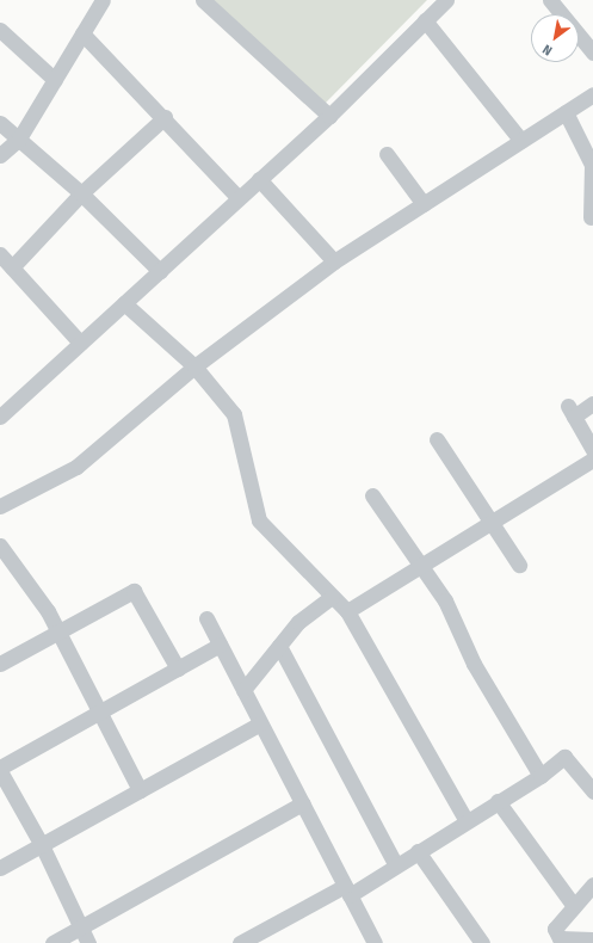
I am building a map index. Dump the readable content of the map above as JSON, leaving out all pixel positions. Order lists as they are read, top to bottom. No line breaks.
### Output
{"north":"bottom left"}
